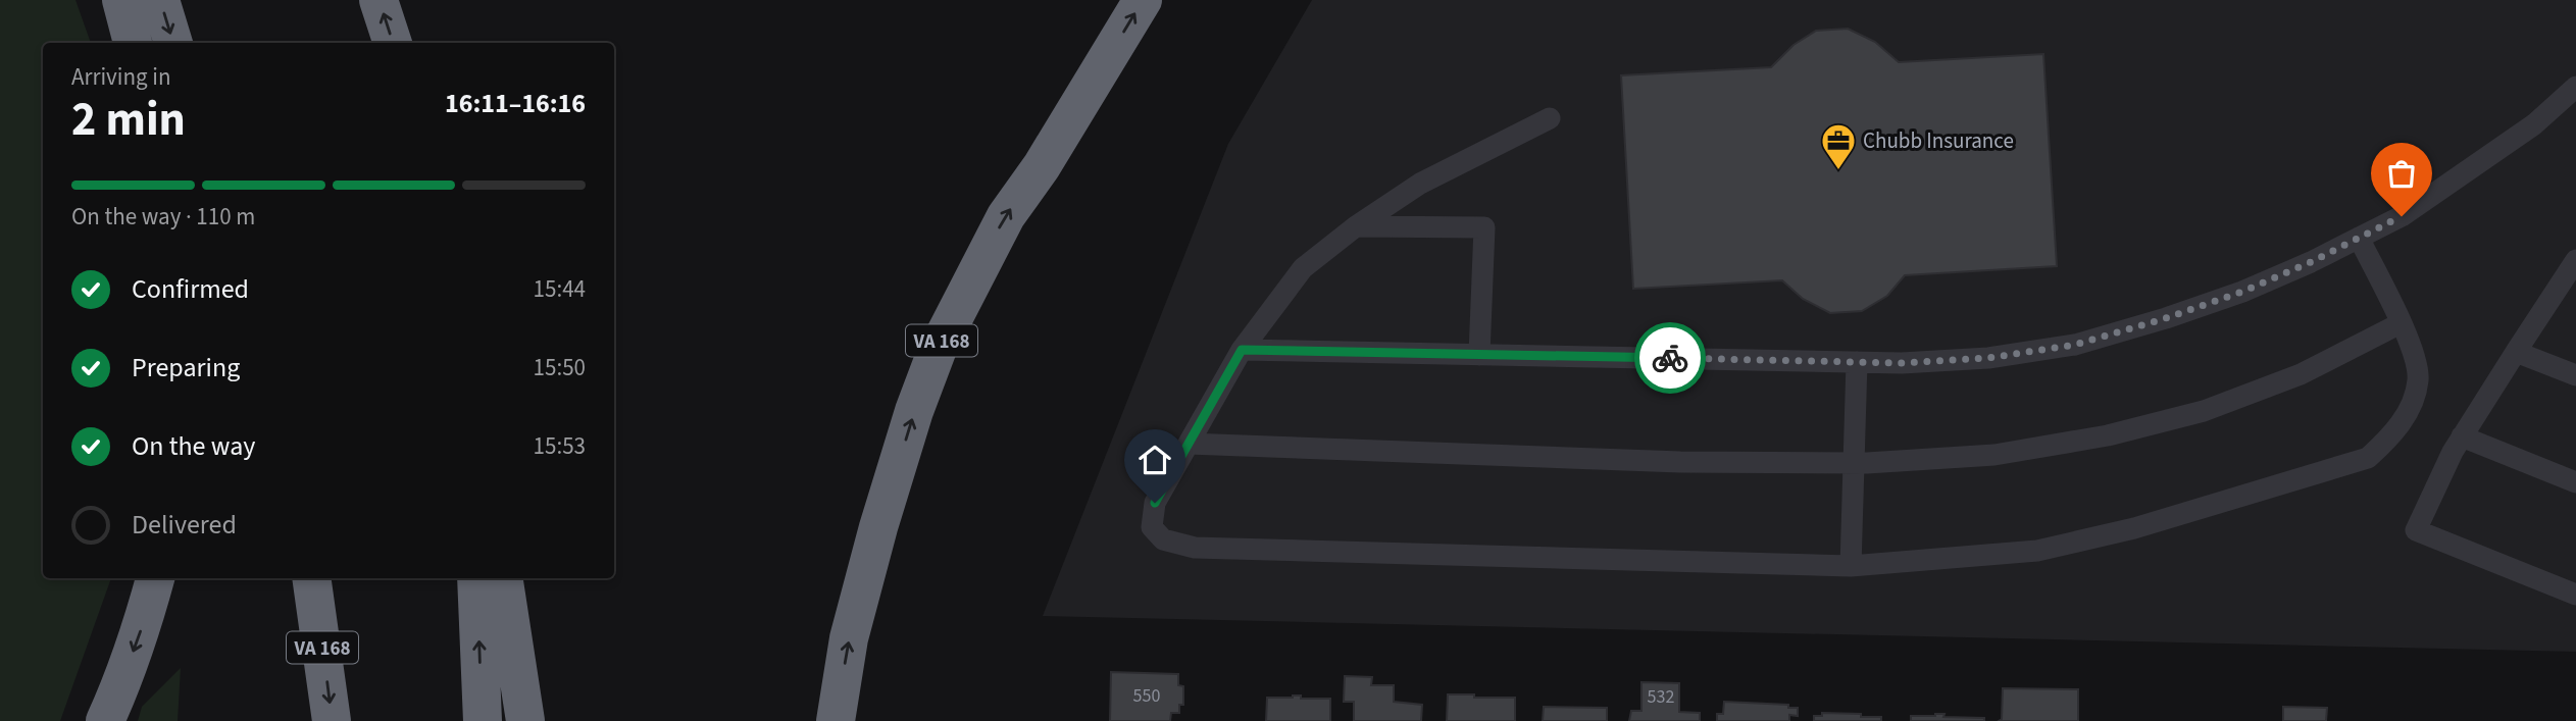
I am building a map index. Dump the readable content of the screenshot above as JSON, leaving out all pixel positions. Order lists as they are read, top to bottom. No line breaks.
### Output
{"streets":{"highway":["VA 168"]},"places":{"office":["Chubb Insurance"]},"house_numbers":["550","532"],"page":{"heading":["2 min","Arriving in","16:11–16:16"],"bar":"On the way · 110 m","list":[["Confirmed","15:44"],["Preparing","15:50"],["On the way","15:53"],"Delivered"]}}
